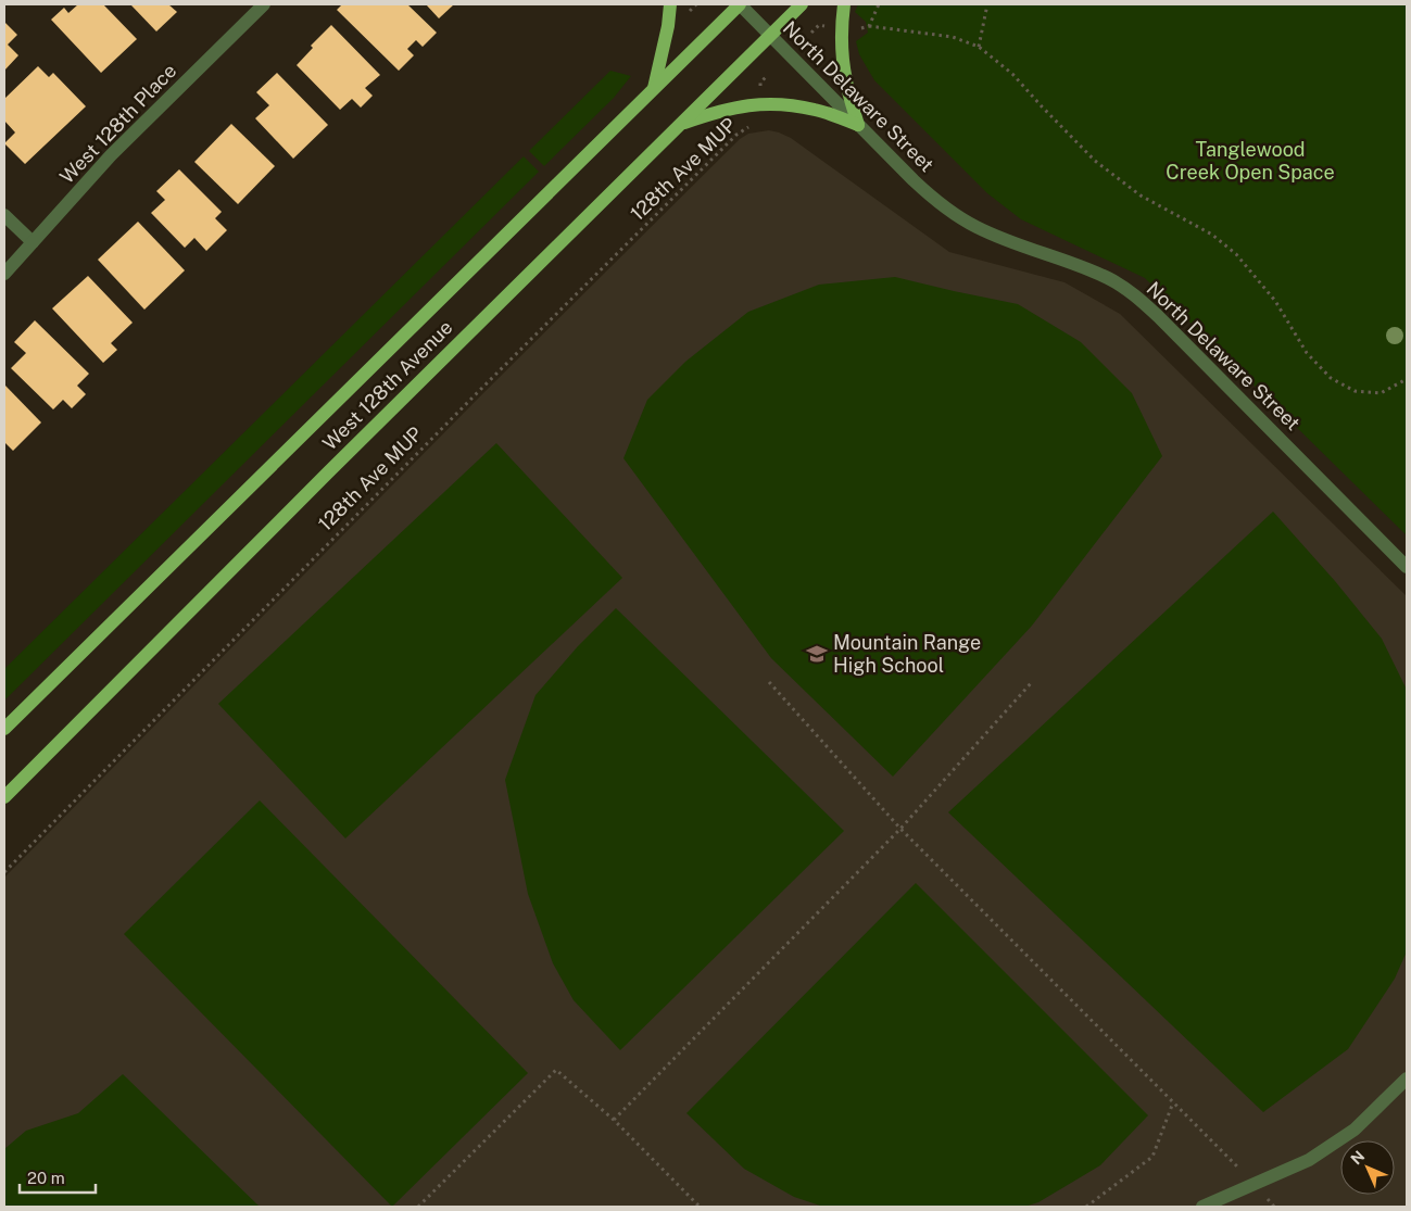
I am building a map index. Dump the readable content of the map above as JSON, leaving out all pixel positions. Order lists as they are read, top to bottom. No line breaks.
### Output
{"streets":{"main road":["West 128th Avenue"],"street":["North Delaware Street","West 128th Place"],"path":["128th Ave MUP"]},"crossings":[["North Delaware Street","West 128th Avenue"]],"parks":["Tanglewood Creek Open Space"],"places":{"school or university":["Mountain Range High School"]},"scale_bar":"20 m","north":"top left"}
